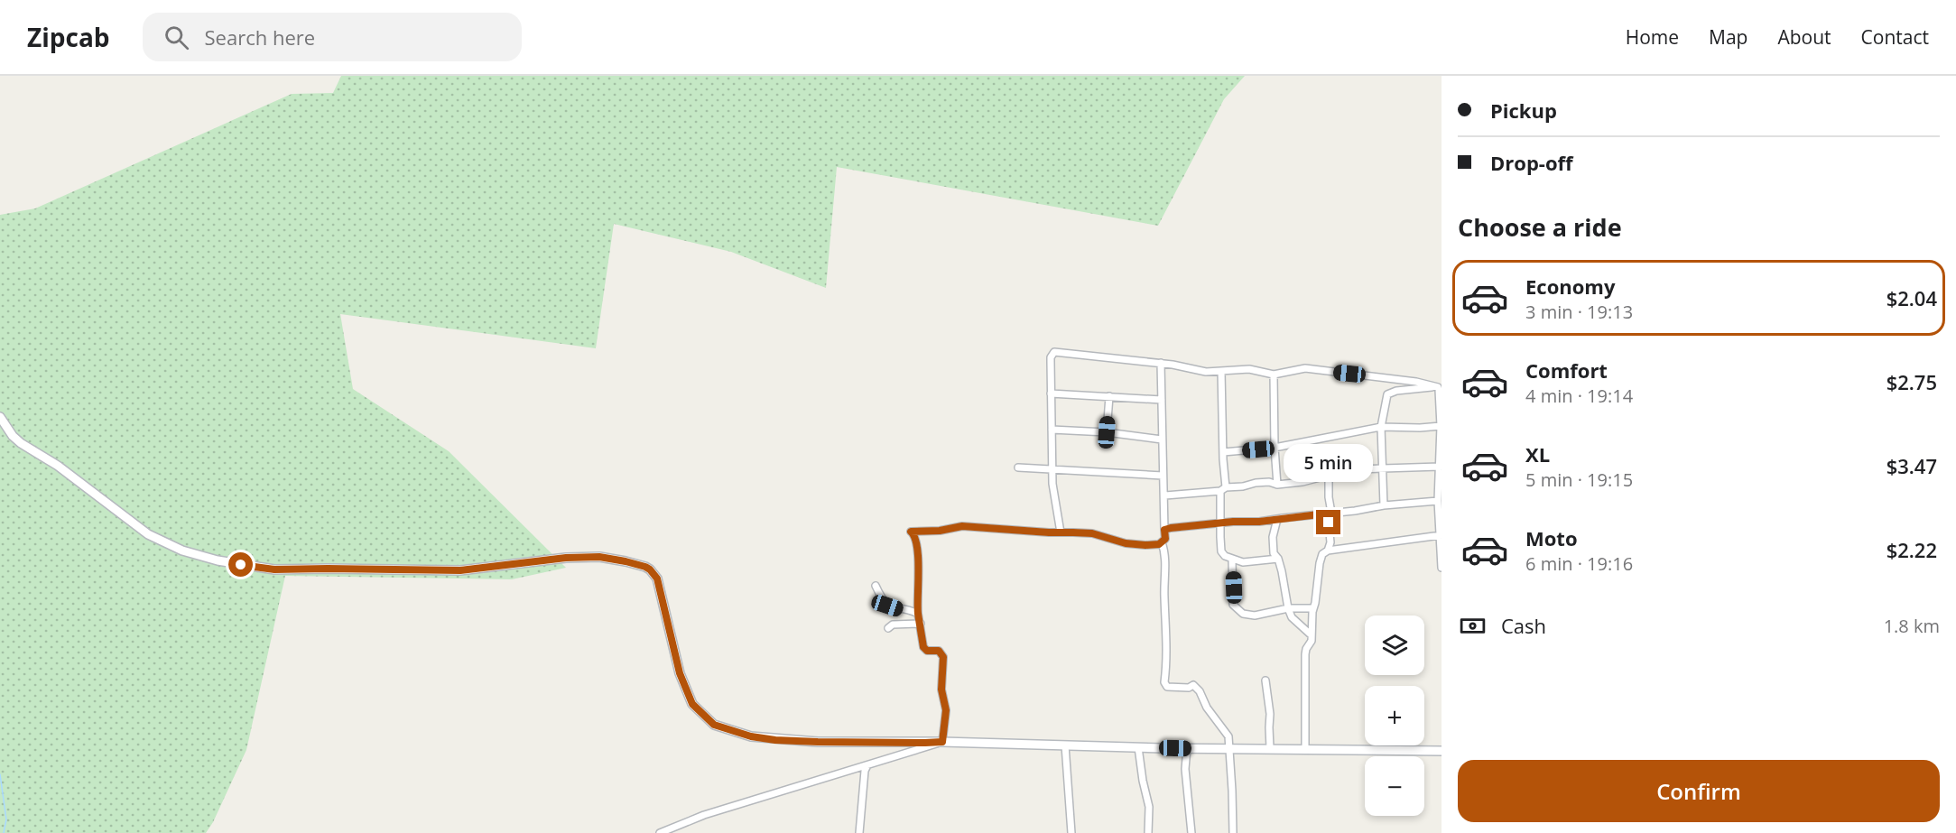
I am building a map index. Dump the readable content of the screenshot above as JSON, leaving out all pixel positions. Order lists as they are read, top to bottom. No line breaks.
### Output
{"page":{"header":"Zipcab","search":"Search here","nav":["Home","Map","About","Contact"],"banner":["Pickup","Drop-off"],"heading":"Choose a ride","list":[{"name":"Economy","note":"3 min · 19:13","value":"$2.04"},{"name":"Comfort","note":"4 min · 19:14","value":"$2.75"},{"name":"XL","note":"5 min · 19:15","value":"$3.47"},{"name":"Moto","note":"6 min · 19:16","value":"$2.22"}],"bubble":"5 min","pay":["Cash","1.8 km"],"map_buttons":["+","−"],"buttons":"Confirm"}}
